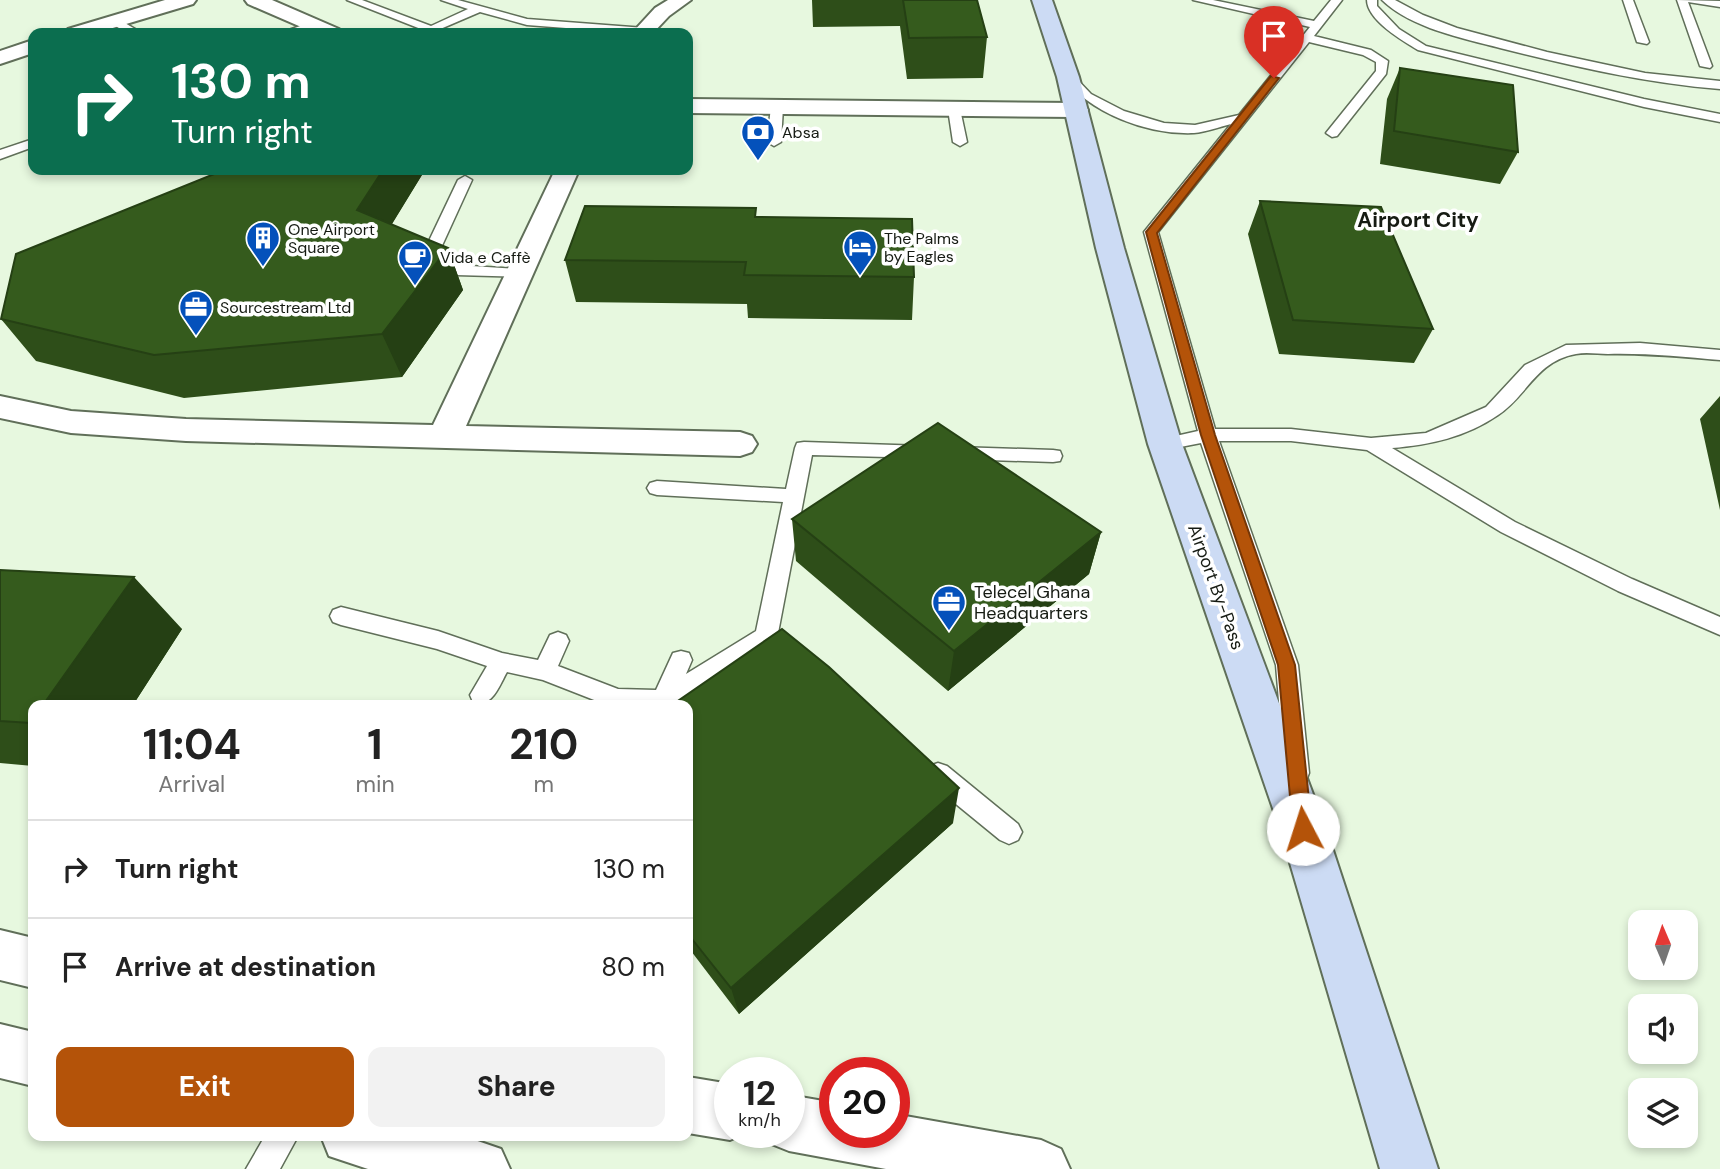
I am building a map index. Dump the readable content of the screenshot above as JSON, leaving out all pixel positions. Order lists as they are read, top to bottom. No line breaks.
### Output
{"streets":{"main road":["Airport By-Pass"]},"districts":["Airport City"],"places":{"bank":["Absa"],"building":["One Airport Square"],"hotel":["The Palms by Eagles"],"cafe":["Vida e Caffè"],"office":["Sourcestream Ltd","Telecel Ghana Headquarters"]},"north":"top","page":{"turn":["130 m","Turn right"],"eta":["11:04","Arrival","1","min","210","m"],"list":[{"name":"Turn right","value":"130 m"},{"name":"Arrive at destination","value":"80 m"}],"buttons":["Exit","Share"],"speed":"12 km/h","limit":"20"}}
